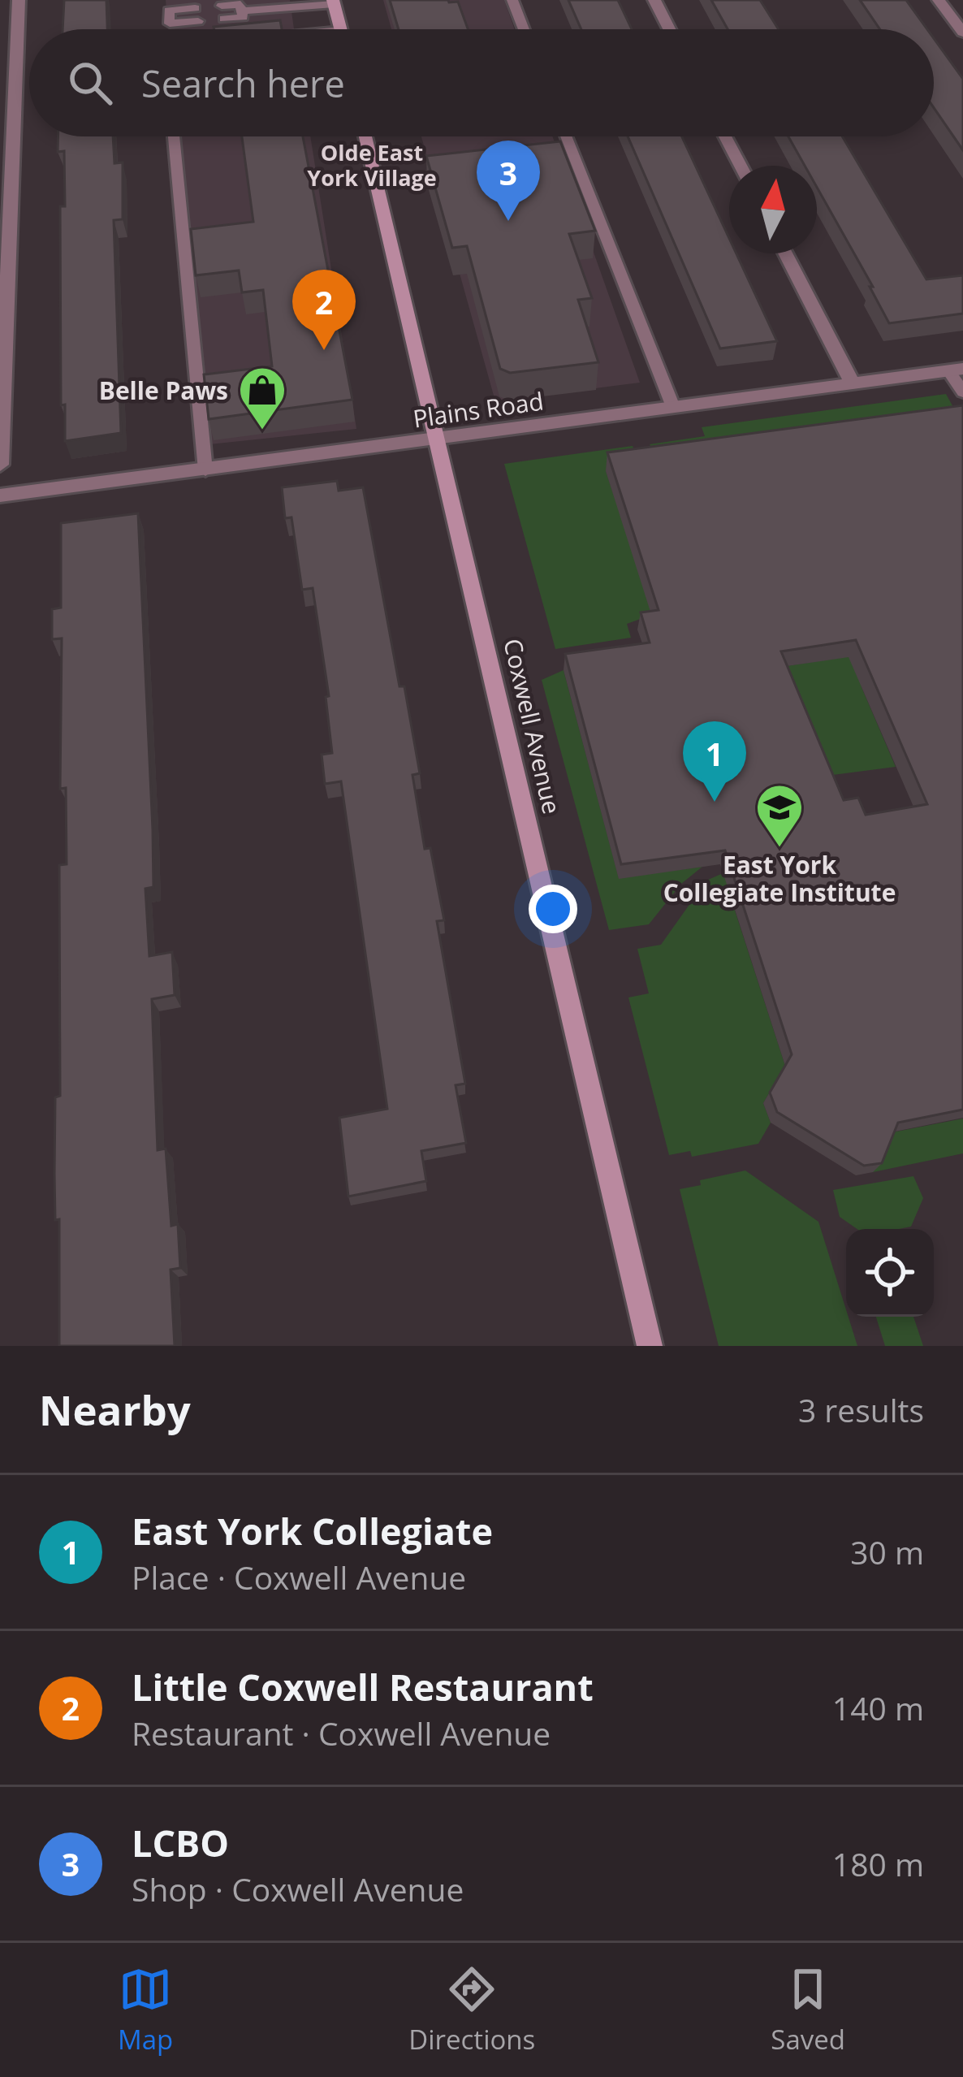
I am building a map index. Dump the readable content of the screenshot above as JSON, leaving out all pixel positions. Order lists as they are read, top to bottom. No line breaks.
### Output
{"streets":{"main road":["Coxwell Avenue"],"street":["Plains Road"]},"crossings":[["Plains Road","Coxwell Avenue"]],"districts":["Olde East York Village"],"places":{"shop":["Belle Paws"],"school or university":["East York Collegiate Institute"]},"north":"top","page":{"search":"Search here","pins":["3","2","1"],"heading":["Nearby","3 results"],"list":[{"mark":"1","name":"East York Collegiate","note":"Place · Coxwell Avenue","value":"30 m"},{"mark":"2","name":"Little Coxwell Restaurant","note":"Restaurant · Coxwell Avenue","value":"140 m"},{"mark":"3","name":"LCBO","note":"Shop · Coxwell Avenue","value":"180 m"}],"nav":["Map","Directions","Saved"]}}
